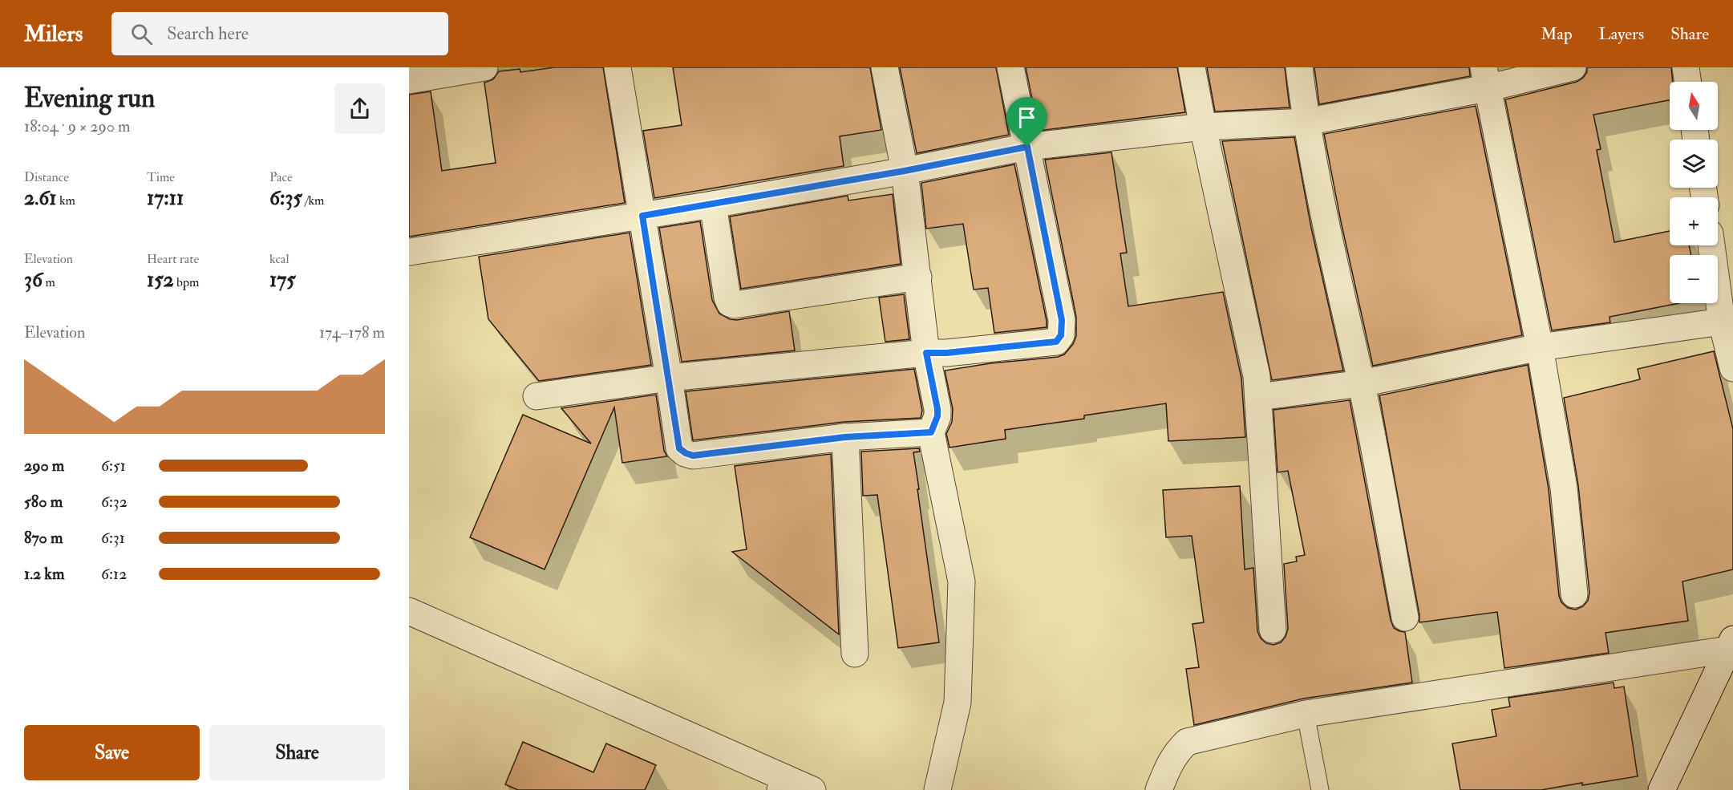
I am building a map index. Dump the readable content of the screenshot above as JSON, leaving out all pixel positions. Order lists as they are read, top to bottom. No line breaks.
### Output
{"north":"top","page":{"header":"Milers","search":"Search here","nav":["Map","Layers","Share"],"heading":["Evening run","18:04 · 9 × 290 m"],"map_buttons":["+","−"],"stats":[["Distance","2.61 km"],["Time","17:11"],["Pace","6:35 /km"],["Elevation","36 m"],["Heart rate","152 bpm"],["kcal","175"]],"chart":["Elevation","174–178 m"],"list":[{"name":"290 m","note":"6:51"},{"name":"580 m","note":"6:32"},{"name":"870 m","note":"6:31"},{"name":"1.2 km","note":"6:12"}],"buttons":["Save","Share"]}}
